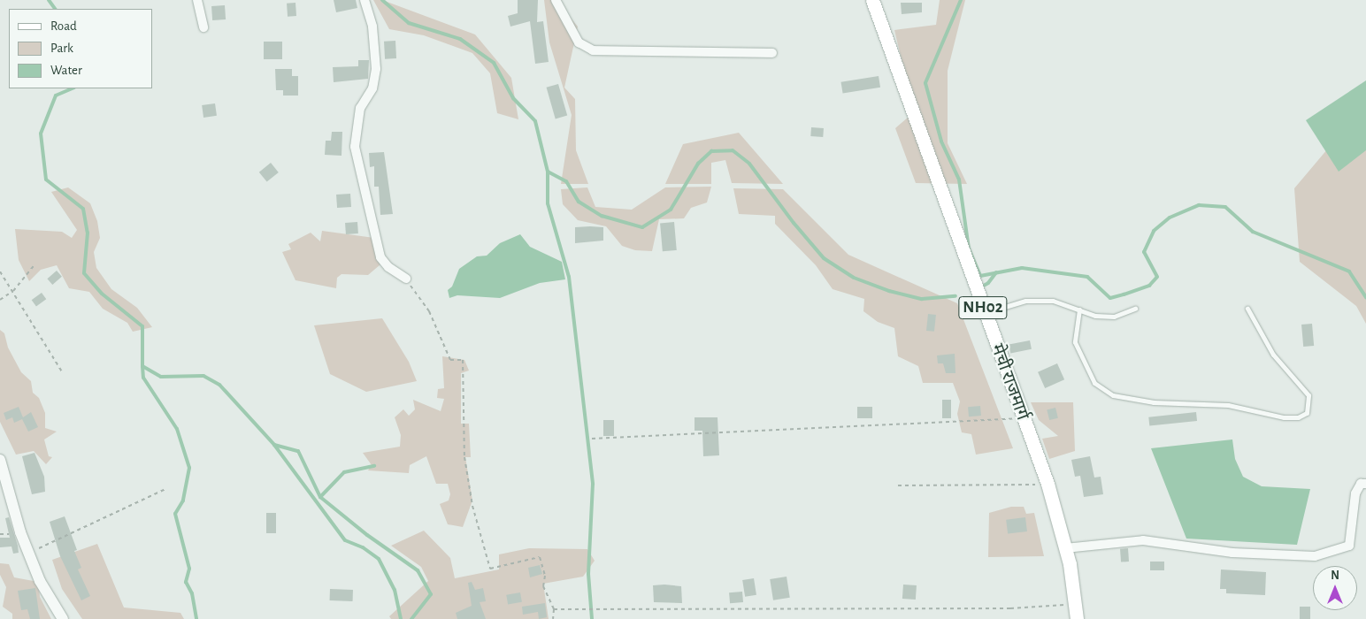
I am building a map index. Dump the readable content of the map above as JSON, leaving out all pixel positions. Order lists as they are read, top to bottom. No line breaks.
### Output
{"streets":{"main road":["NH02","मेची राजमार्ग"]},"legend":["Road","Park","Water"],"north":"top"}
